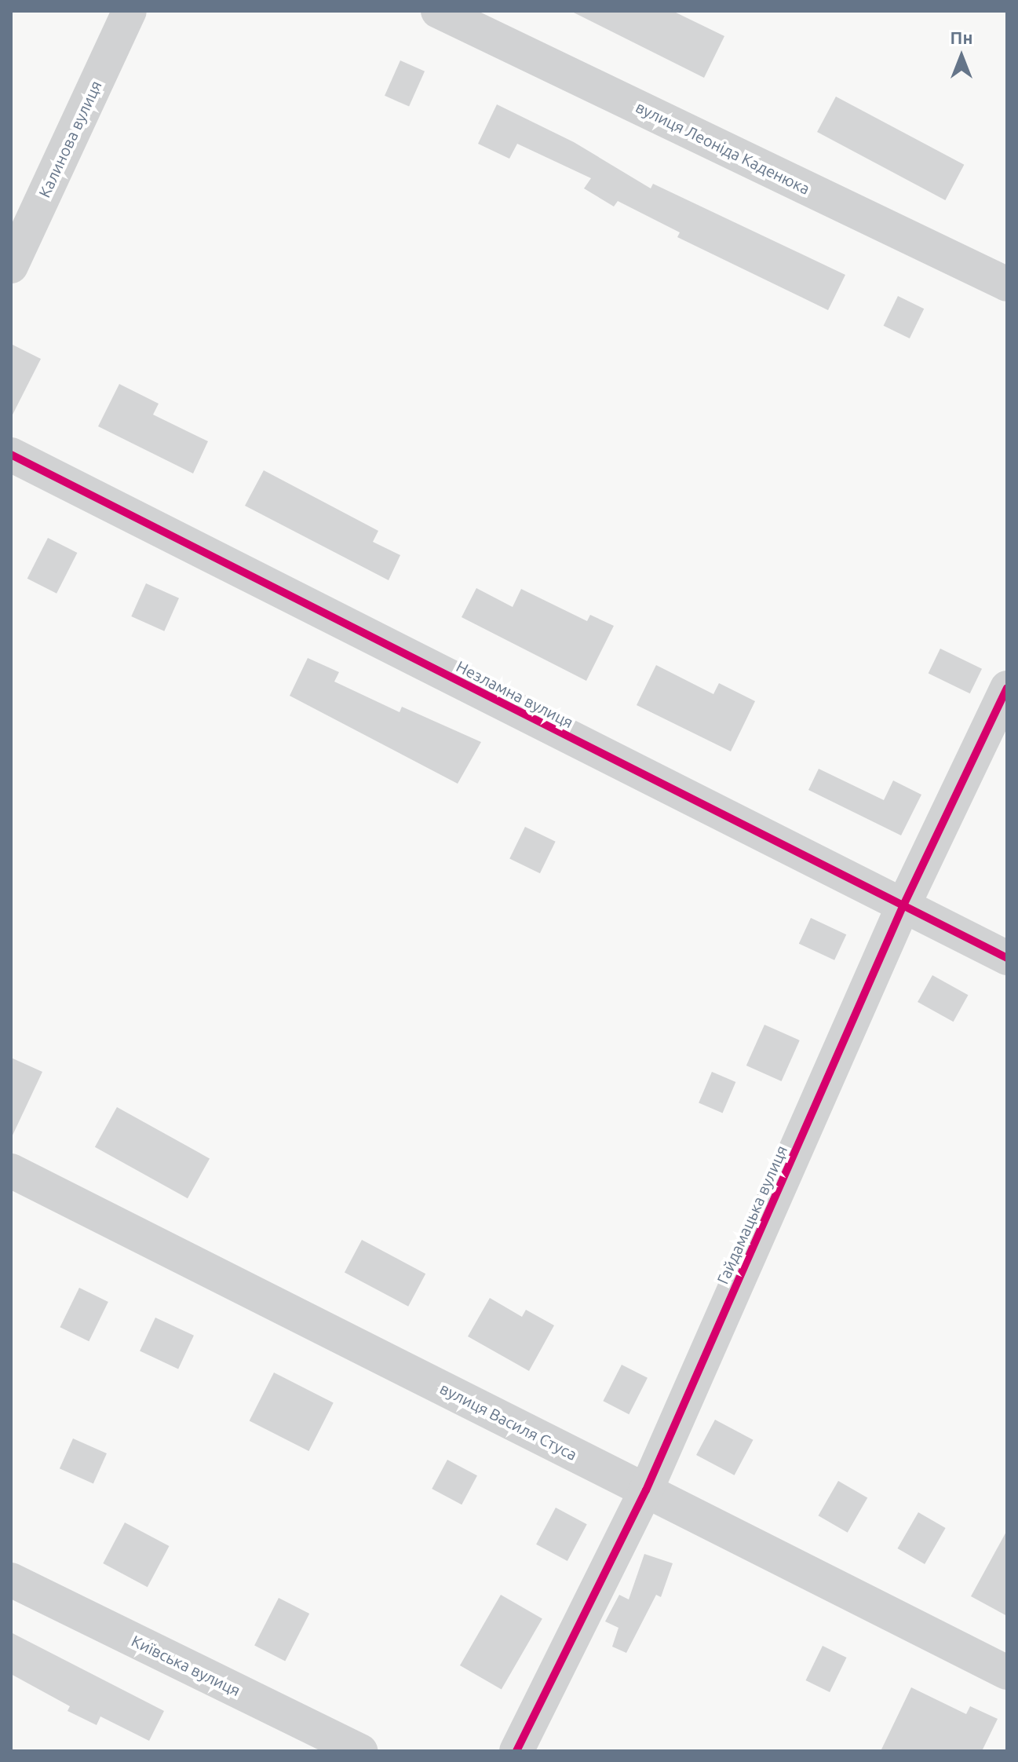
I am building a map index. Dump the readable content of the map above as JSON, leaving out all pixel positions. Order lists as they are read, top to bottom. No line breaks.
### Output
{"streets":{"street":["Калинова вулиця","вулиця Леоніда Каденюка","Незламна вулиця","Гайдамацька вулиця","вулиця Василя Стуса","Київська вулиця"]},"crossings":[["Незламна вулиця","Гайдамацька вулиця"],["Гайдамацька вулиця","вулиця Василя Стуса"]],"north":"top"}
